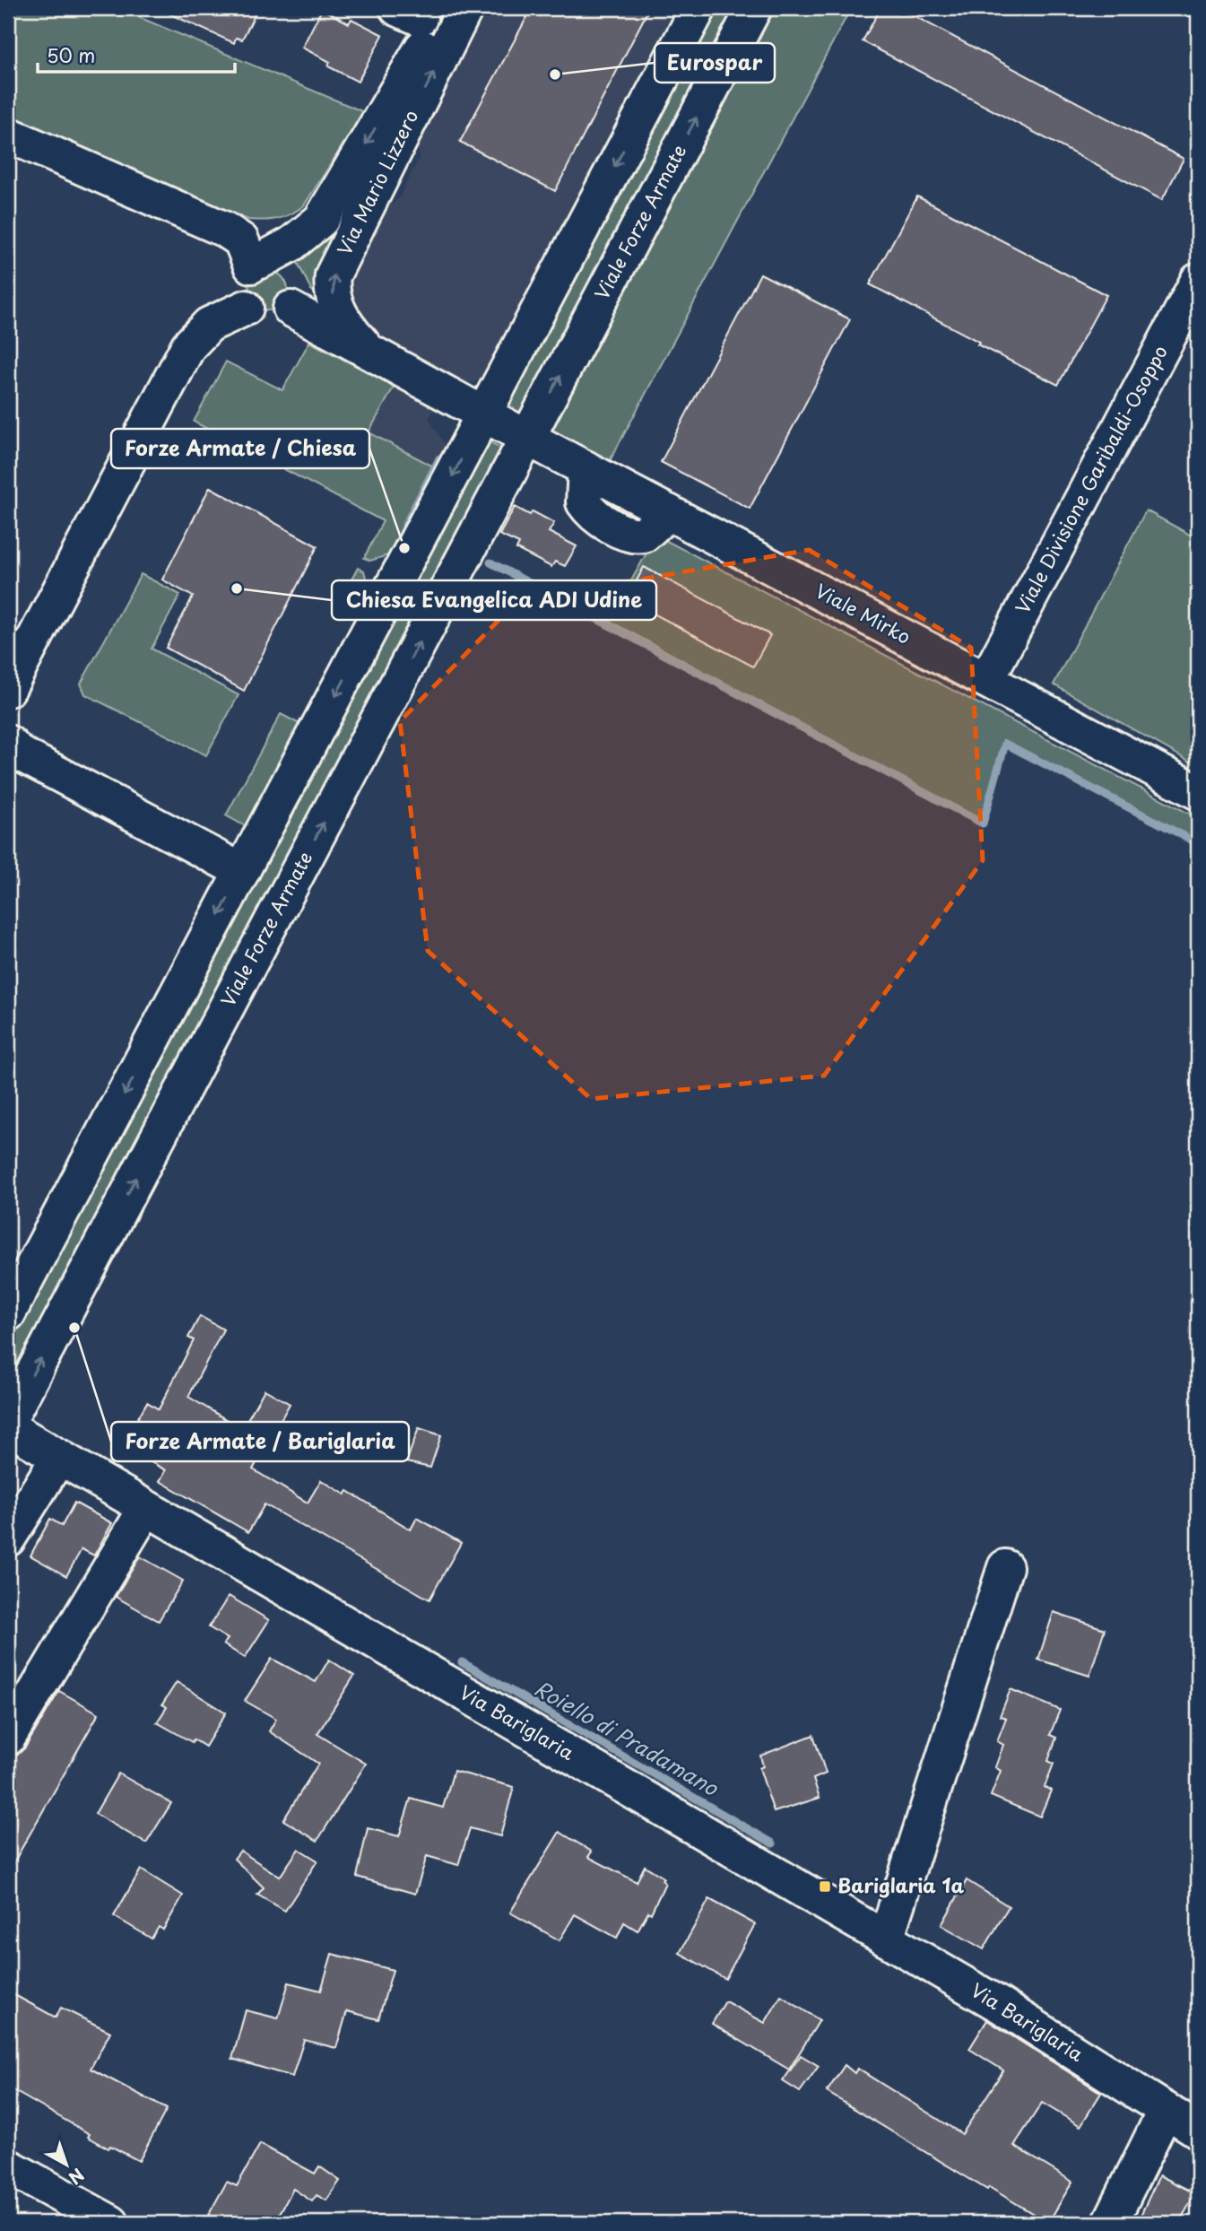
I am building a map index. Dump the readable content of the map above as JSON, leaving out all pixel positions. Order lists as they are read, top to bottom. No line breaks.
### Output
{"streets":{"street":["Via Mario Lizzero","Viale Forze Armate","Viale Divisione Garibaldi-Osoppo","Viale Mirko","Via Bariglaria"]},"crossings":[["Viale Forze Armate","Viale Mirko"],["Viale Divisione Garibaldi-Osoppo","Viale Mirko"]],"water":["Roiello di Pradamano"],"places":{"other":["Eurospar","Forze Armate / Chiesa","Chiesa Evangelica ADI Udine","Forze Armate / Bariglaria"],"transit":["Bariglaria 1a"]},"scale_bar":"50 m","north":"bottom right"}
